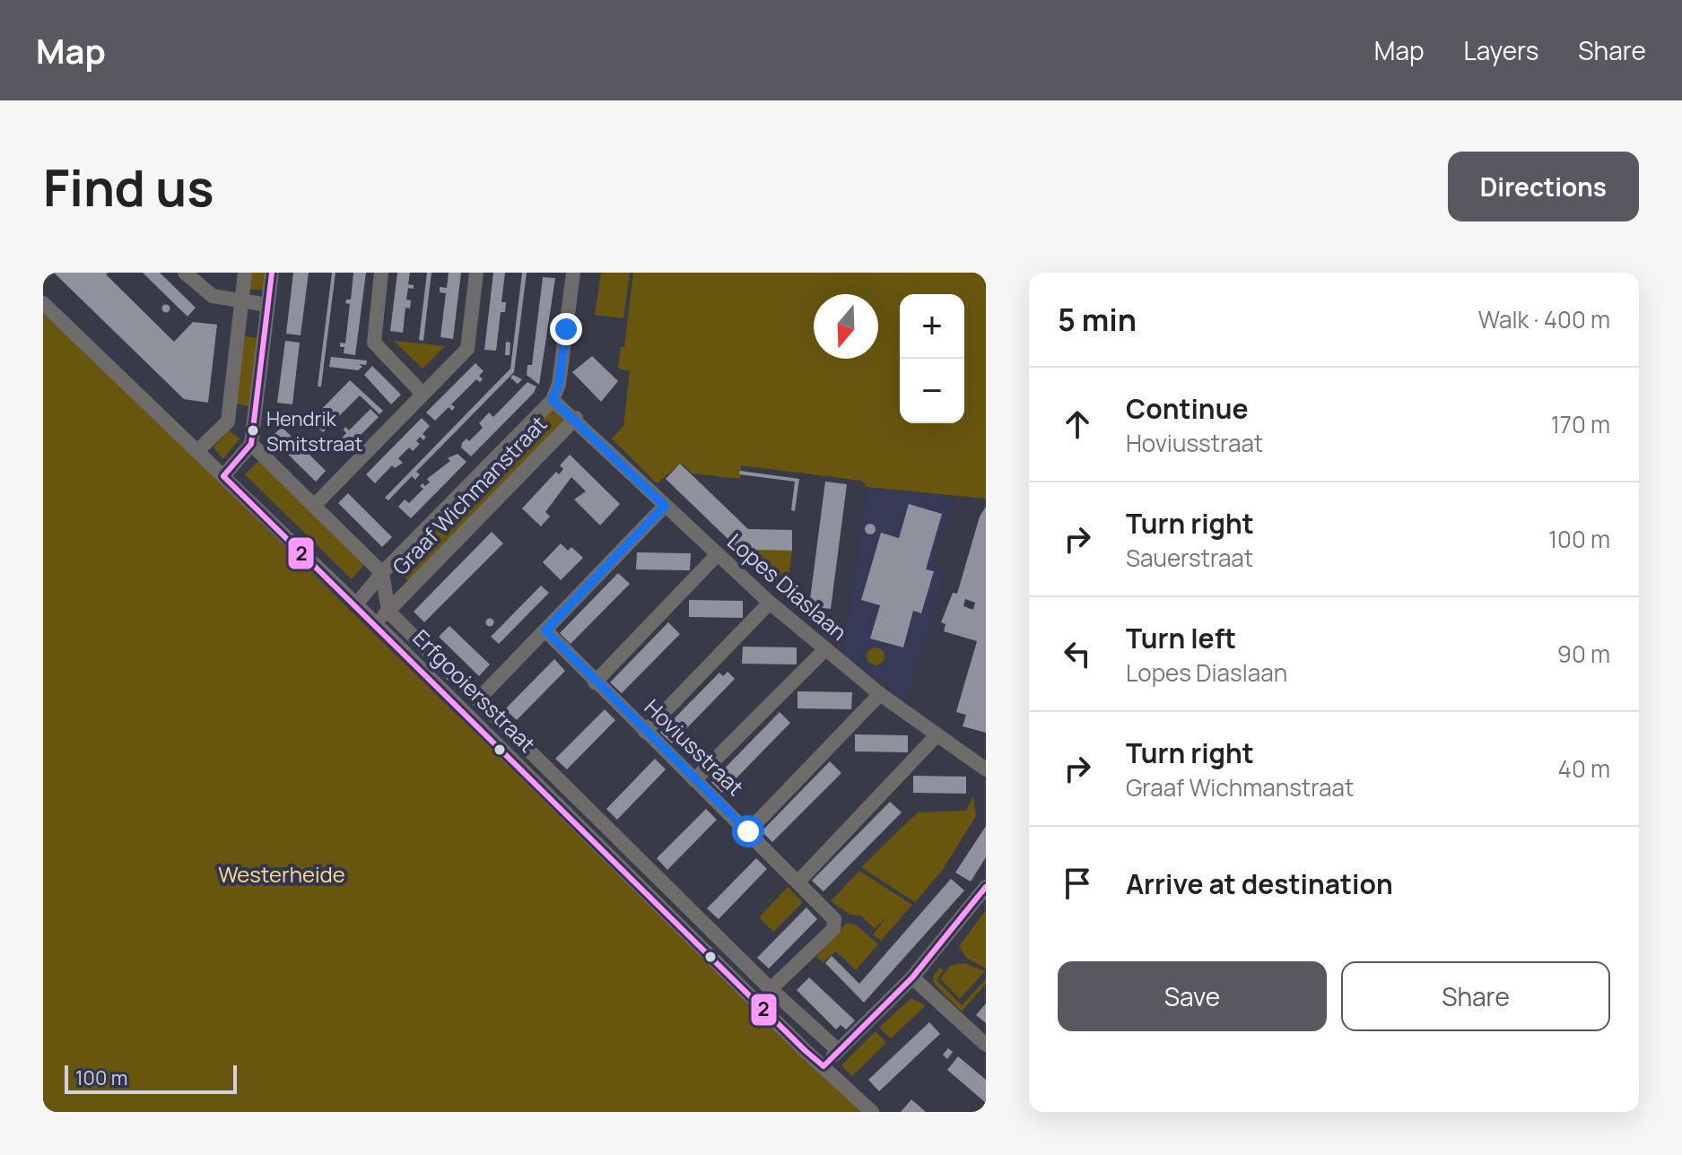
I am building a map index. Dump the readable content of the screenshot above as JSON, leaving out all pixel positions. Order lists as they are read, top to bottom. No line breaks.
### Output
{"streets":{"street":["Graaf Wichmanstraat","Lopes Diaslaan","Erfgooiersstraat","Hoviusstraat"]},"crossings":[["Graaf Wichmanstraat","Lopes Diaslaan"],["Graaf Wichmanstraat","Erfgooiersstraat"],["Erfgooiersstraat","Hoviusstraat"]],"parks":["Westerheide"],"places":["Hendrik Smitstraat"],"lines":["transit line 2"],"scale_bar":"100 m","north":"bottom","page":{"header":"Map","nav":["Map","Layers","Share"],"buttons":["Directions",["Save","Share"]],"title":"Find us","heading":["5 min","Walk · 400 m"],"map_buttons":["+","−"],"list":[["Continue","Hoviusstraat","170 m"],["Turn right","Sauerstraat","100 m"],["Turn left","Lopes Diaslaan","90 m"],["Turn right","Graaf Wichmanstraat","40 m"],"Arrive at destination"],"scale":"100 m"}}
